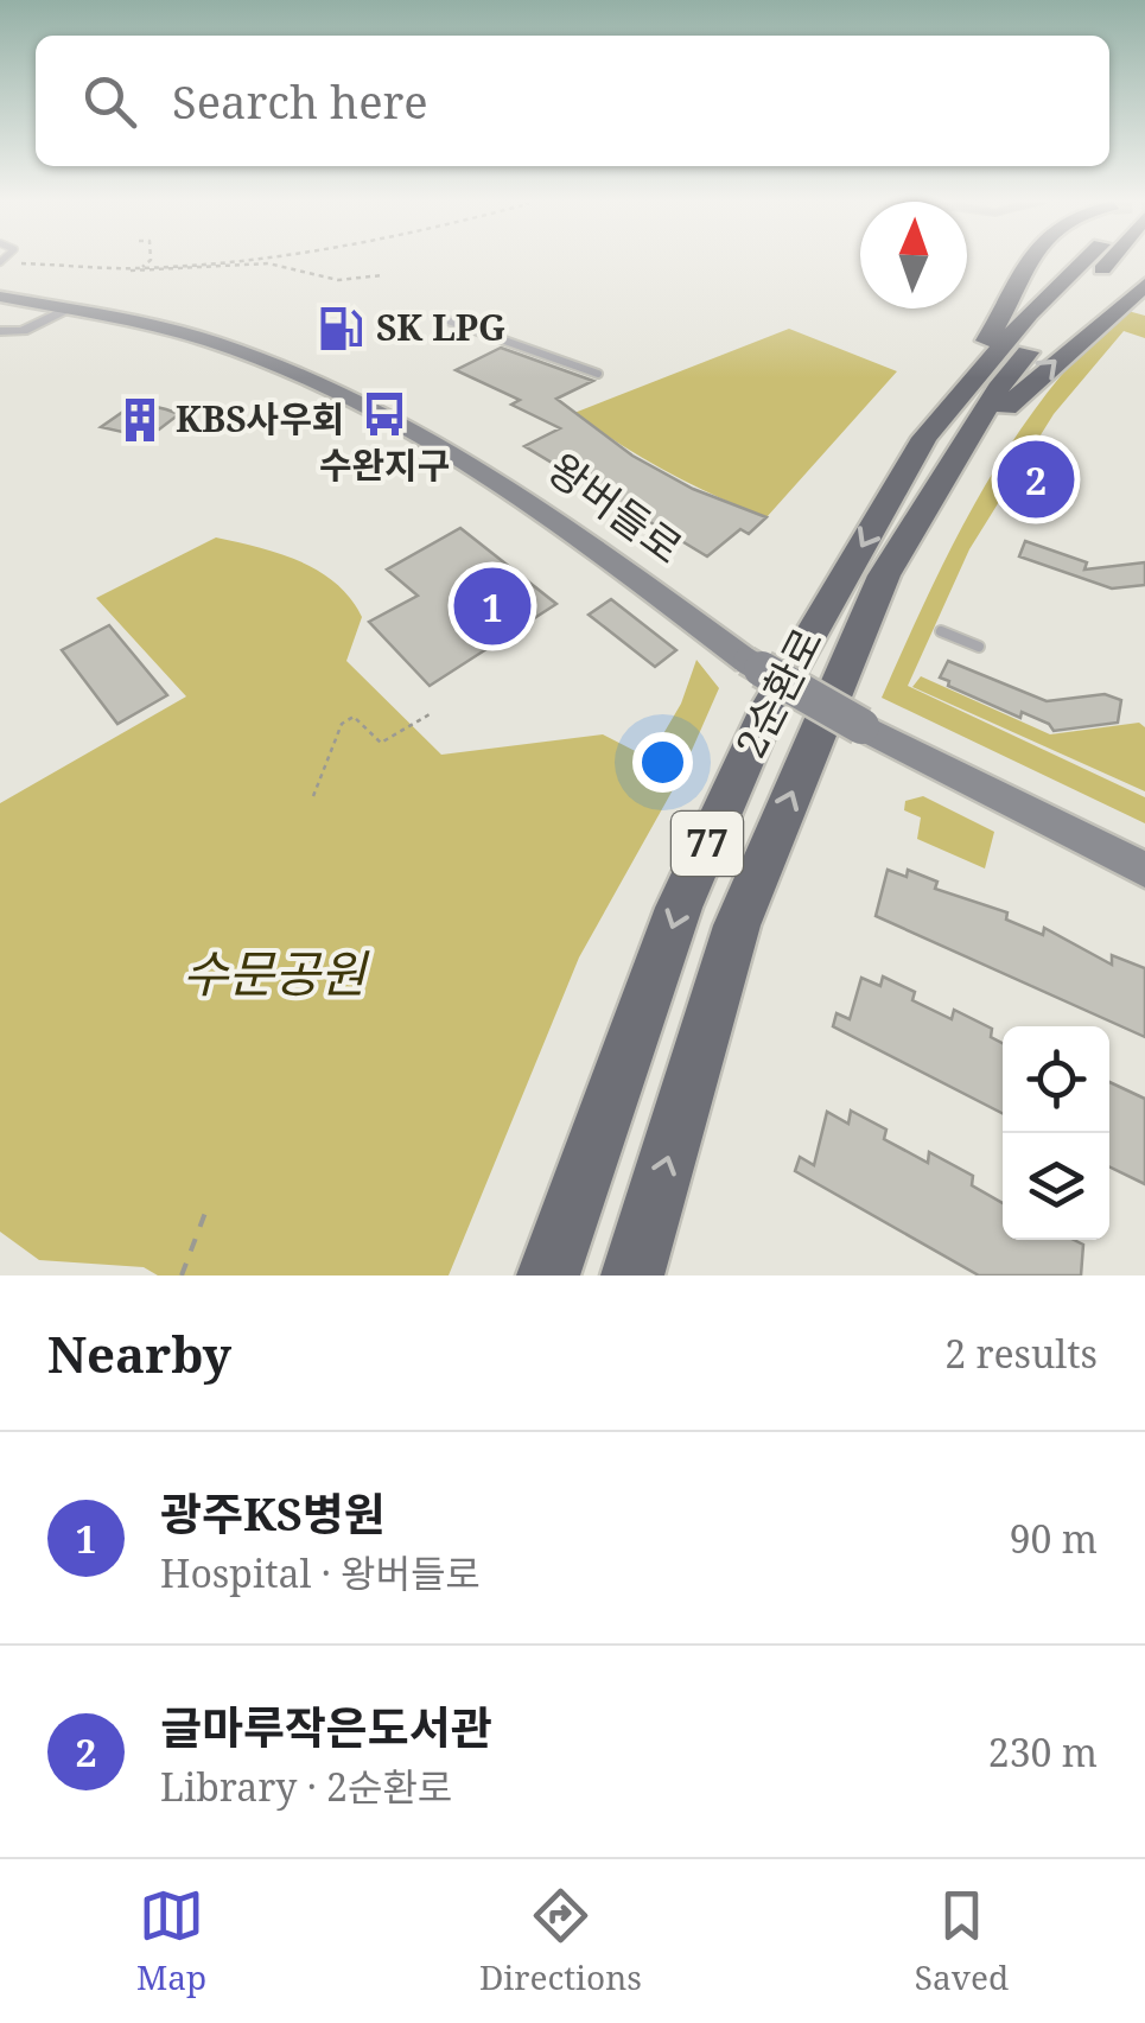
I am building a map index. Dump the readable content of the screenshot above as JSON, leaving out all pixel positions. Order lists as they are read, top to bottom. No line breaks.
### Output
{"streets":{"highway":["2순환로","77"],"main road":["왕버들로"]},"parks":["수문공원"],"places":{"fuel station":["SK LPG"],"bus stop":["수완지구"],"building":["KBS사우회"]},"north":"top","page":{"search":"Search here","pins":["2","1"],"heading":["Nearby","2 results"],"list":[{"mark":"1","name":"광주KS병원","note":"Hospital · 왕버들로","value":"90 m"},{"mark":"2","name":"글마루작은도서관","note":"Library · 2순환로","value":"230 m"}],"nav":["Map","Directions","Saved"]}}
